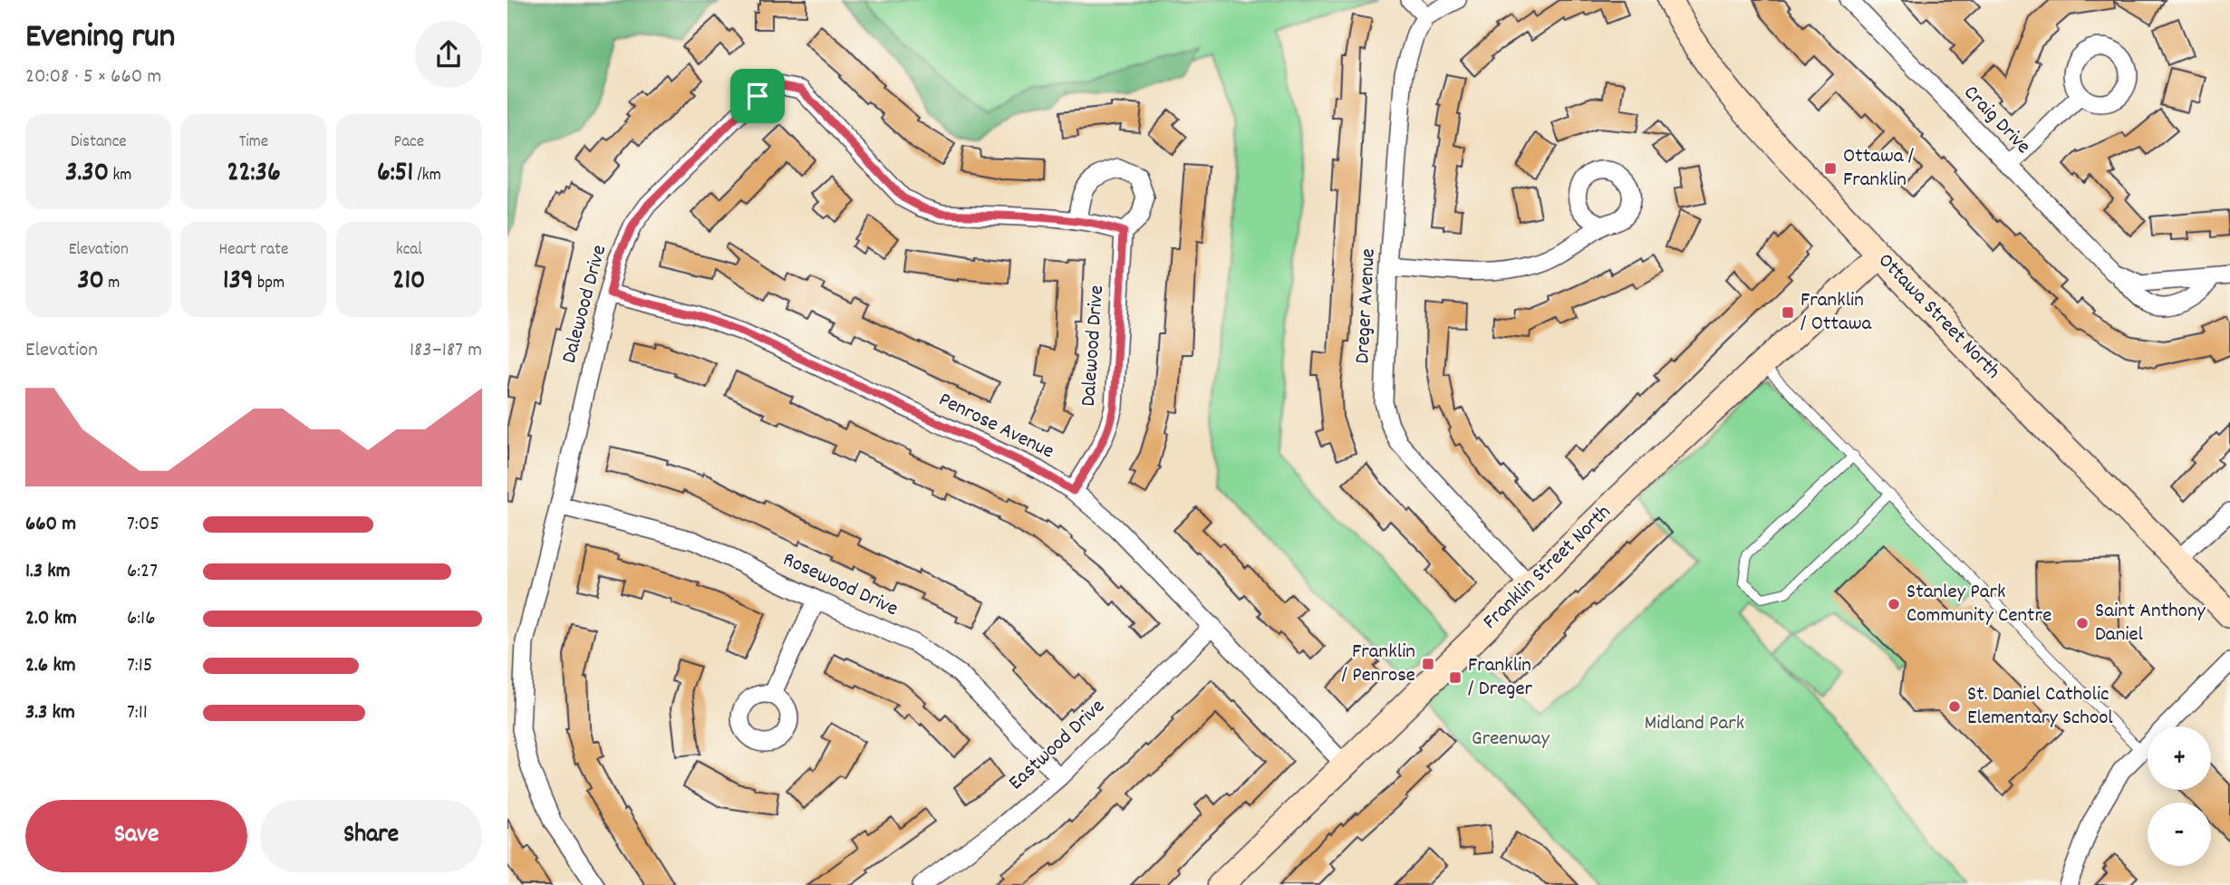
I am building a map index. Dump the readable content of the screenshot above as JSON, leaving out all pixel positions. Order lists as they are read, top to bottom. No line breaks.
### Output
{"streets":{"street":["Craig Drive","Dalewood Drive","Dreger Avenue","Ottawa Street North","Penrose Avenue","Franklin Street North","Rosewood Drive","Eastwood Drive"]},"crossings":[["Dalewood Drive","Penrose Avenue"],["Dalewood Drive","Rosewood Drive"],["Dreger Avenue","Franklin Street North"],["Ottawa Street North","Franklin Street North"],["Penrose Avenue","Franklin Street North"],["Penrose Avenue","Eastwood Drive"],["Rosewood Drive","Eastwood Drive"]],"parks":["Midland Park","Greenway"],"places":{"transit":["Ottawa / Franklin","Franklin / Ottawa","Franklin / Penrose","Franklin / Dreger"],"other":["Stanley Park Community Centre","Saint Anthony Daniel","St. Daniel Catholic Elementary School"]},"page":{"heading":["Evening run","20:08 · 5 × 660 m"],"stats":[["Distance","3.30 km"],["Time","22:36"],["Pace","6:51 /km"],["Elevation","30 m"],["Heart rate","139 bpm"],["kcal","210"]],"chart":["Elevation","183–187 m"],"list":[{"name":"660 m","note":"7:05"},{"name":"1.3 km","note":"6:27"},{"name":"2.0 km","note":"6:16"},{"name":"2.6 km","note":"7:15"},{"name":"3.3 km","note":"7:11"}],"map_buttons":["+","−"],"buttons":["Save","Share"]}}
